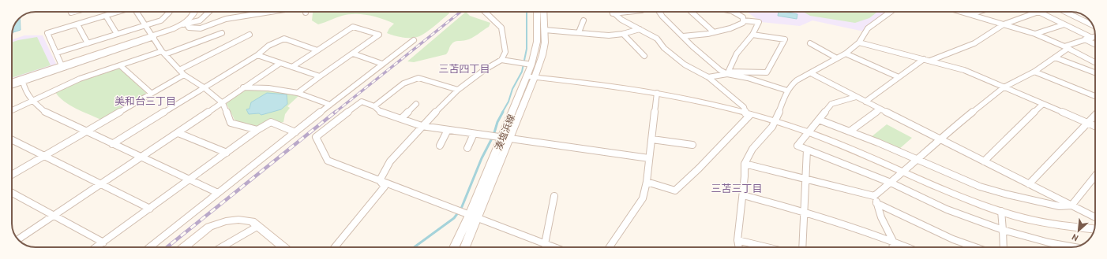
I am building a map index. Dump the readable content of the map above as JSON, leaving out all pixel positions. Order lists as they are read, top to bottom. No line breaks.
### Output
{"streets":{"street":["湊塩浜線"]},"districts":["三苫四丁目","美和台三丁目","三苫三丁目"],"north":"bottom left"}
